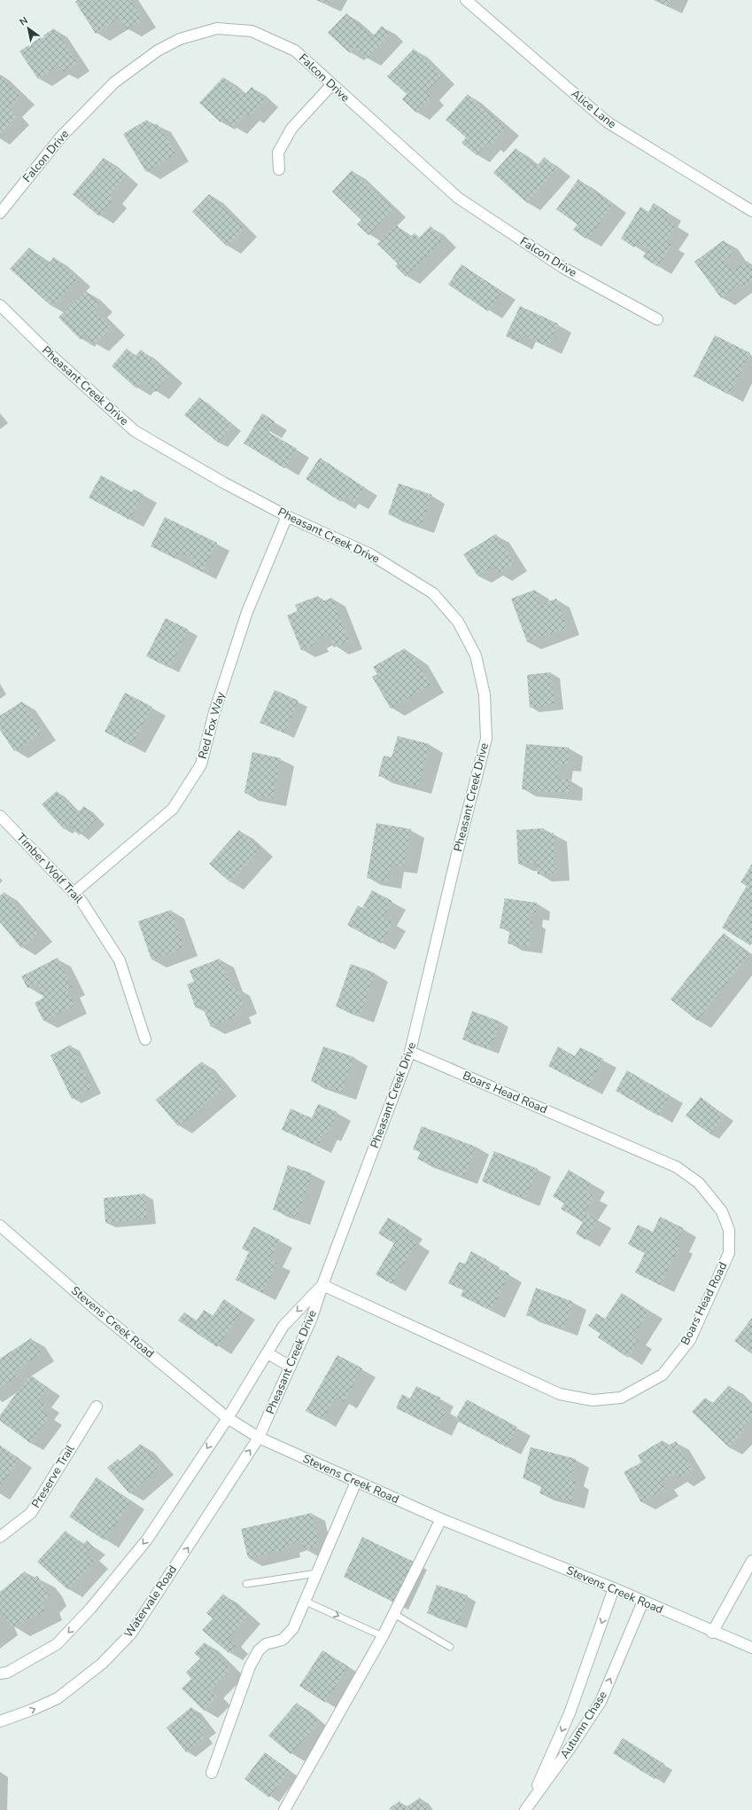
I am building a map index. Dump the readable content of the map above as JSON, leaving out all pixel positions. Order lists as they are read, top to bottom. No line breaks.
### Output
{"streets":{"street":["Falcon Drive","Alice Lane","Pheasant Creek Drive","Red Fox Way","Timber Wolf Trail","Boars Head Road","Stevens Creek Road","Preserve Trail","Watervale Road","Autumn Chase"]},"crossings":[["Pheasant Creek Drive","Red Fox Way"],["Pheasant Creek Drive","Boars Head Road"],["Pheasant Creek Drive","Stevens Creek Road"],["Pheasant Creek Drive","Watervale Road"],["Red Fox Way","Timber Wolf Trail"],["Stevens Creek Road","Watervale Road"],["Stevens Creek Road","Autumn Chase"]],"north":"top left"}
